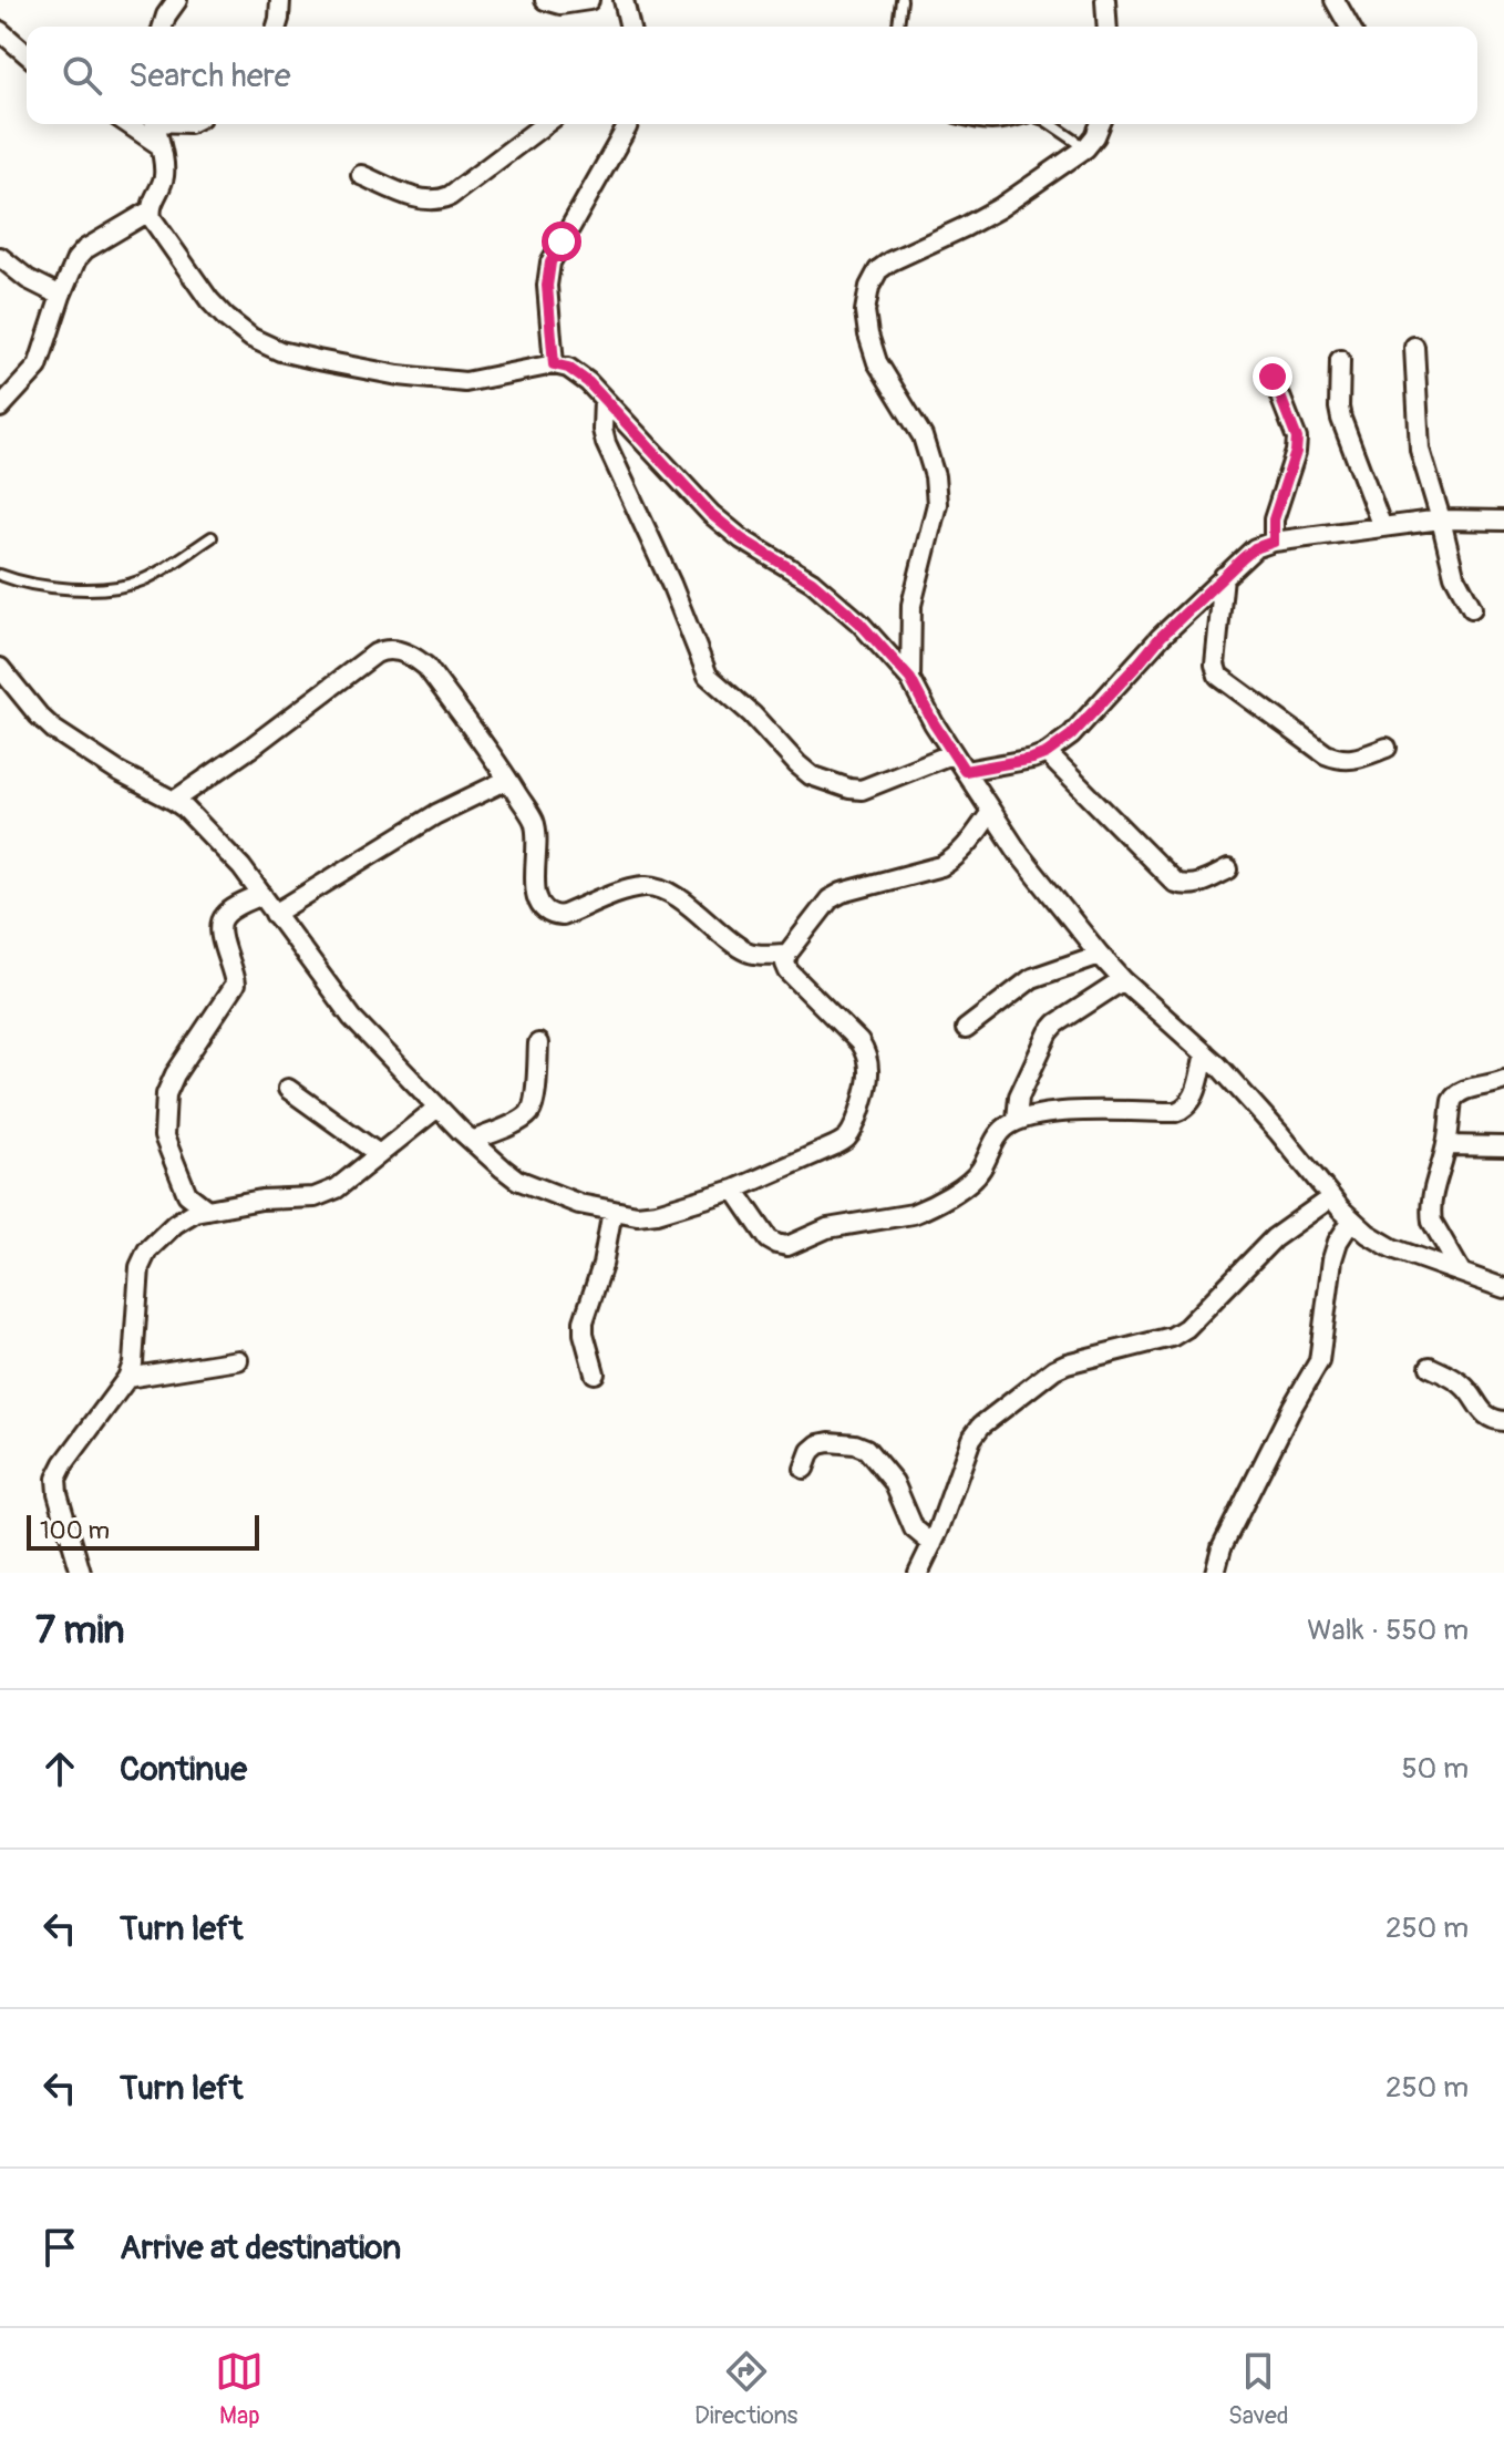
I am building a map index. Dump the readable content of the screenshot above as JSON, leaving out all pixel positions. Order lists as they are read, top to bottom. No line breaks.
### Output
{"scale_bar":"100 m","page":{"search":"Search here","scale":"100 m","heading":["7 min","Walk · 550 m"],"list":[["Continue","50 m"],["Turn left","250 m"],["Turn left","250 m"],"Arrive at destination"],"nav":["Map","Directions","Saved"]}}
